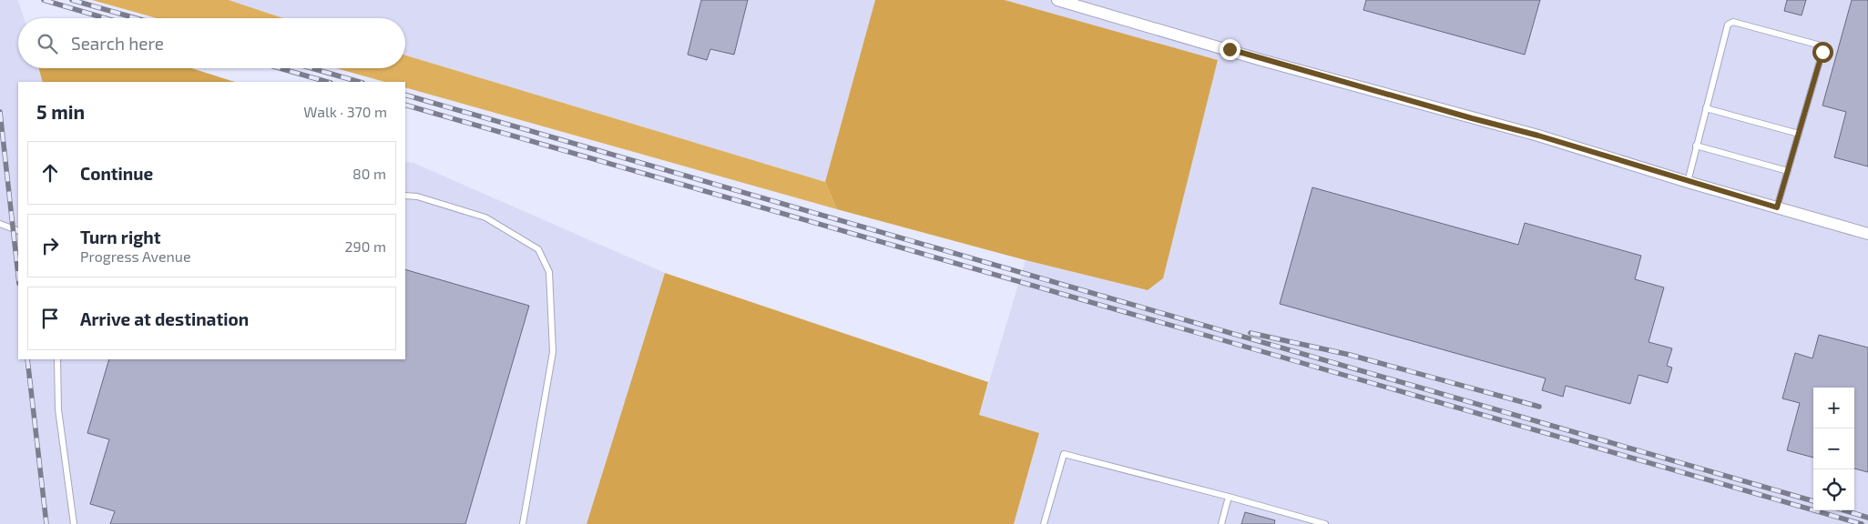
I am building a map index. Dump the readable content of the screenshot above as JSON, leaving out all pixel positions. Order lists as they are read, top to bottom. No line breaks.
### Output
{"page":{"search":"Search here","heading":["5 min","Walk · 370 m"],"list":[["Continue","80 m"],["Turn right","Progress Avenue","290 m"],"Arrive at destination"],"map_buttons":["+","−"]}}
